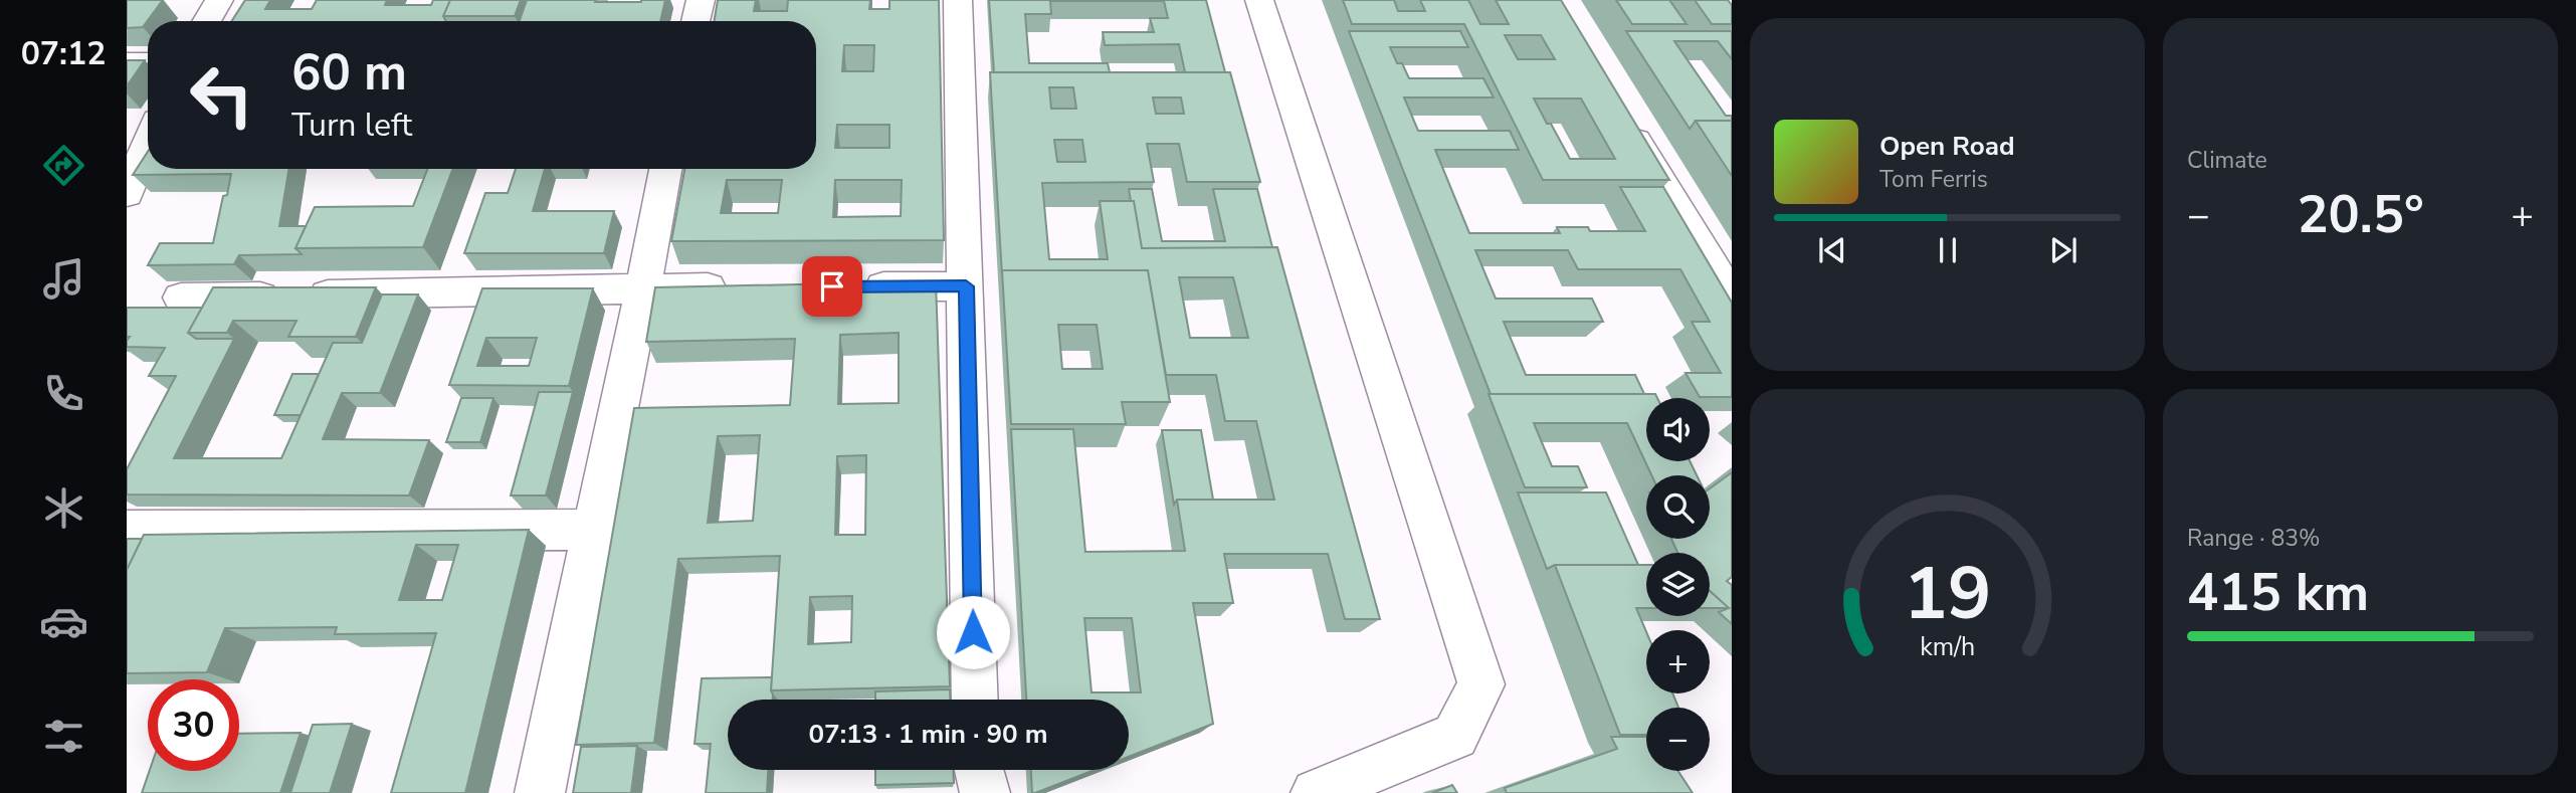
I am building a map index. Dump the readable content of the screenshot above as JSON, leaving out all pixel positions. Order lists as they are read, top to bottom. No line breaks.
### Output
{"page":{"tabs":"07:12","tile":["Climate",["Range · 83%","415 km"]],"turn":["60 m","Turn left"],"song":["Open Road","Tom Ferris"],"heat":["−","20.5°","+"],"map_buttons":["+","−"],"limit":"30","trip":"07:13 · 1 min · 90 m","gauge":["19","km/h"]}}
